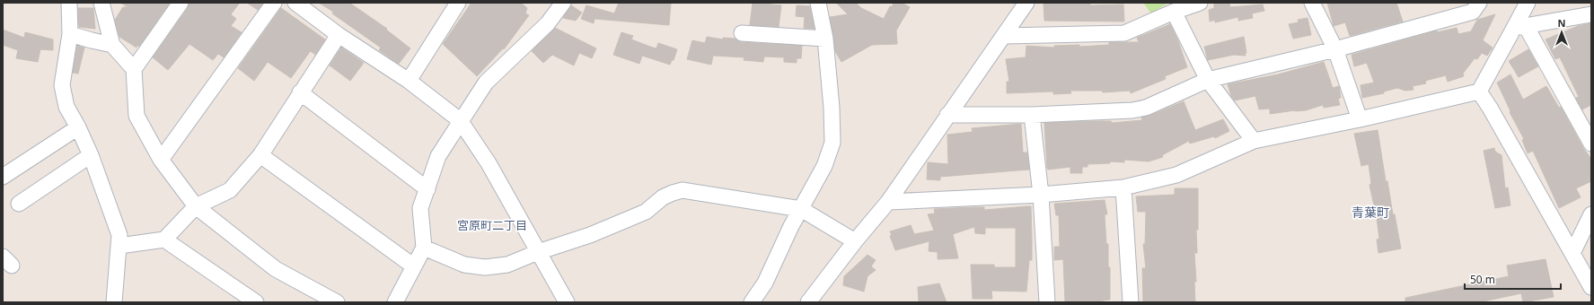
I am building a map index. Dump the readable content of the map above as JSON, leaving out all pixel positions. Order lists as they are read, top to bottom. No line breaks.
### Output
{"districts":["青葉町","宮原町二丁目"],"scale_bar":"50 m","north":"top"}
